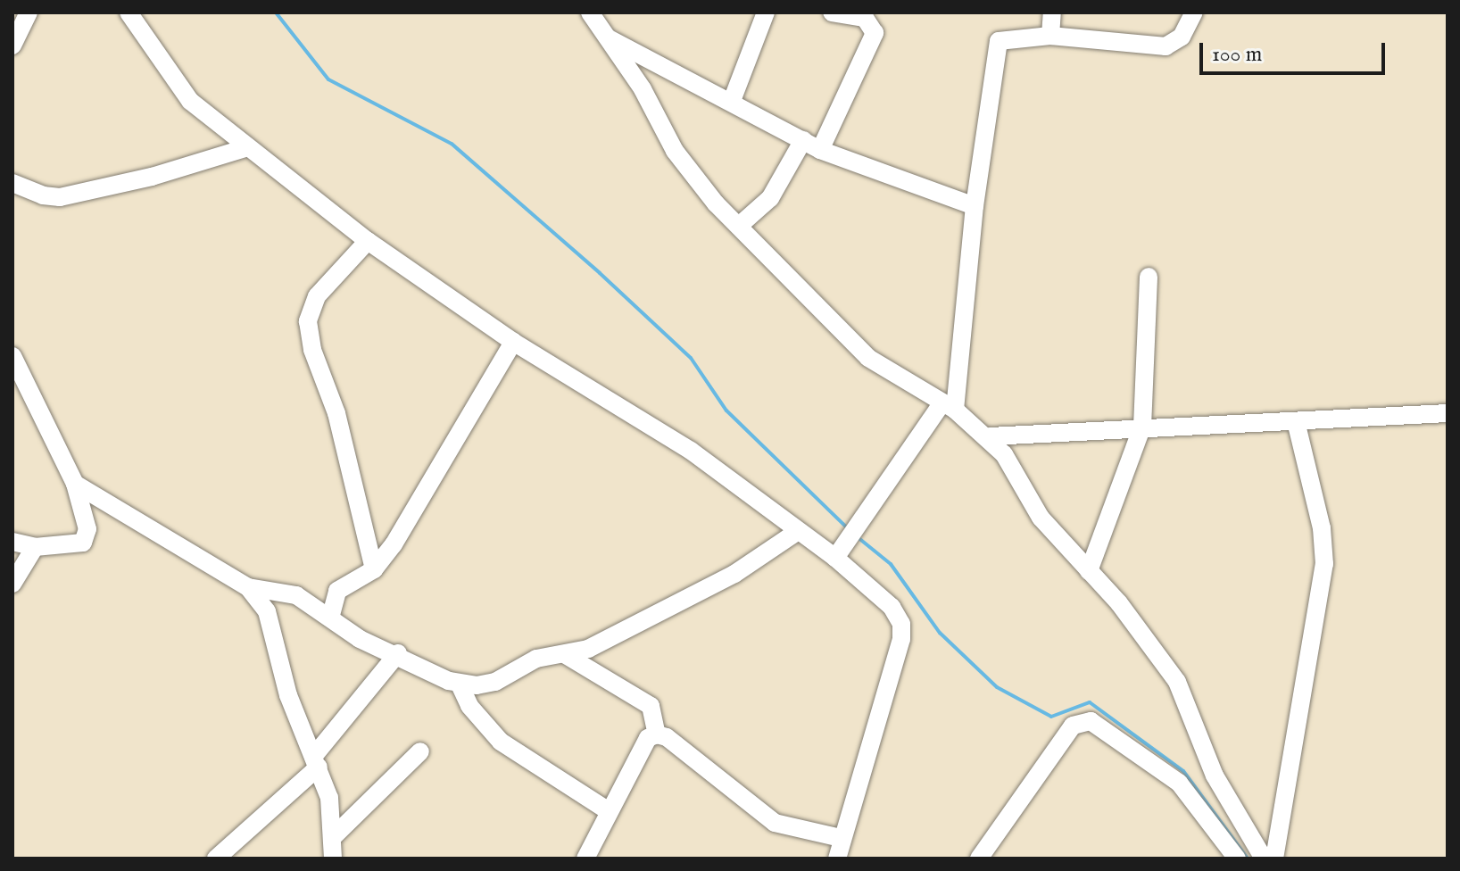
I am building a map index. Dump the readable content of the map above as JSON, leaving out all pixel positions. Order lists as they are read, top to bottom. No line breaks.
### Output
{"scale_bar":"100 m"}
